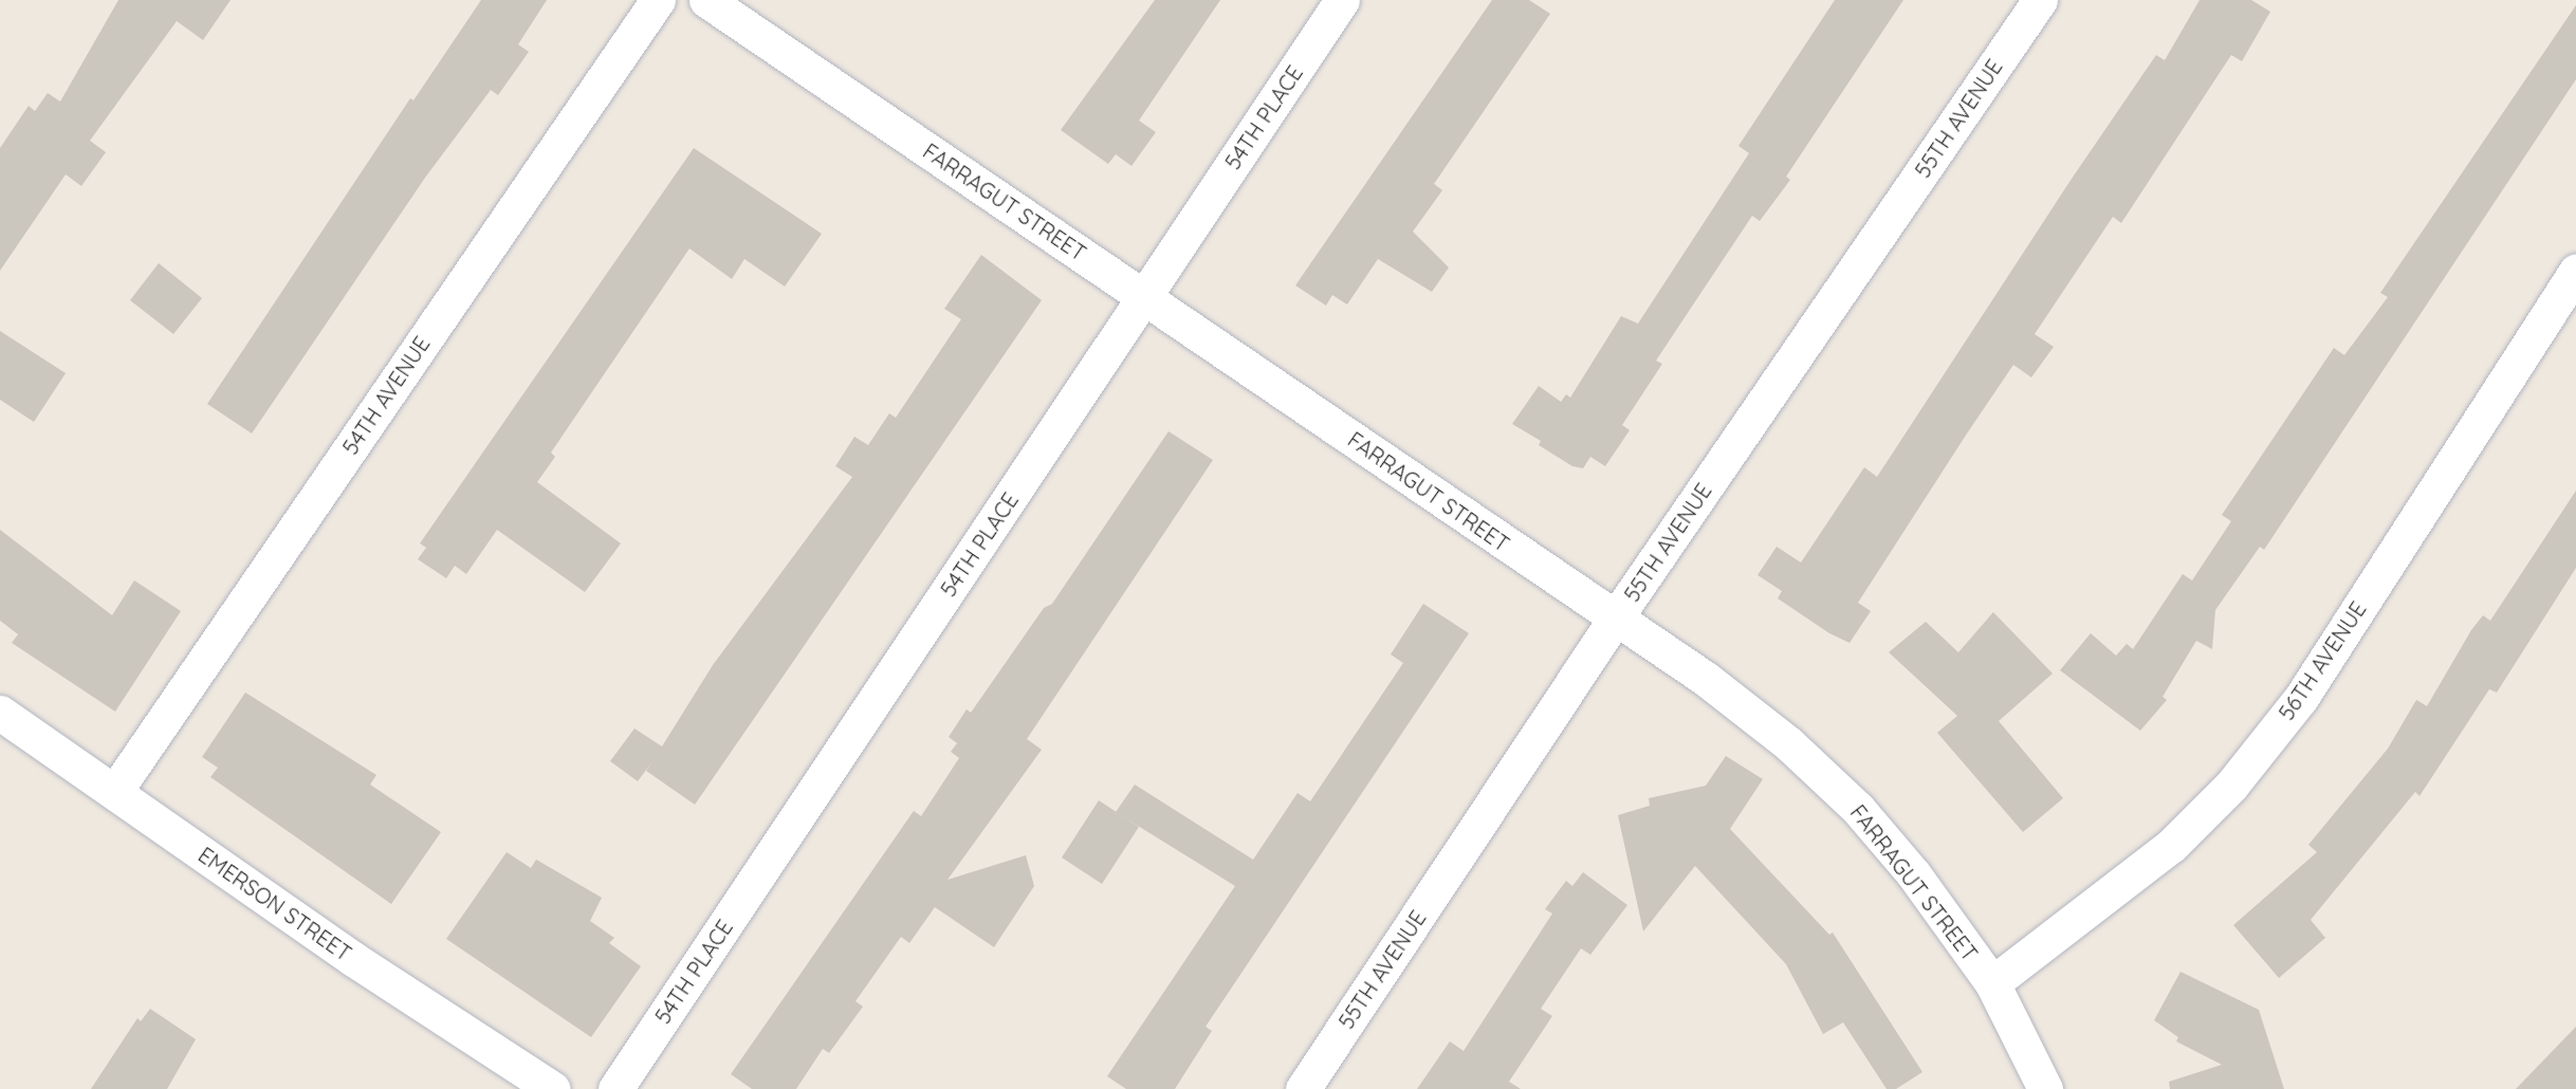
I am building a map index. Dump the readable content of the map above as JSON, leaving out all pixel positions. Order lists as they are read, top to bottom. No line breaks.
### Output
{"streets":{"street":["54TH PLACE","55TH AVENUE","FARRAGUT STREET","54TH AVENUE","56TH AVENUE","EMERSON STREET"]},"crossings":[["54TH PLACE","FARRAGUT STREET"],["55TH AVENUE","FARRAGUT STREET"],["FARRAGUT STREET","56TH AVENUE"],["54TH AVENUE","EMERSON STREET"]]}
